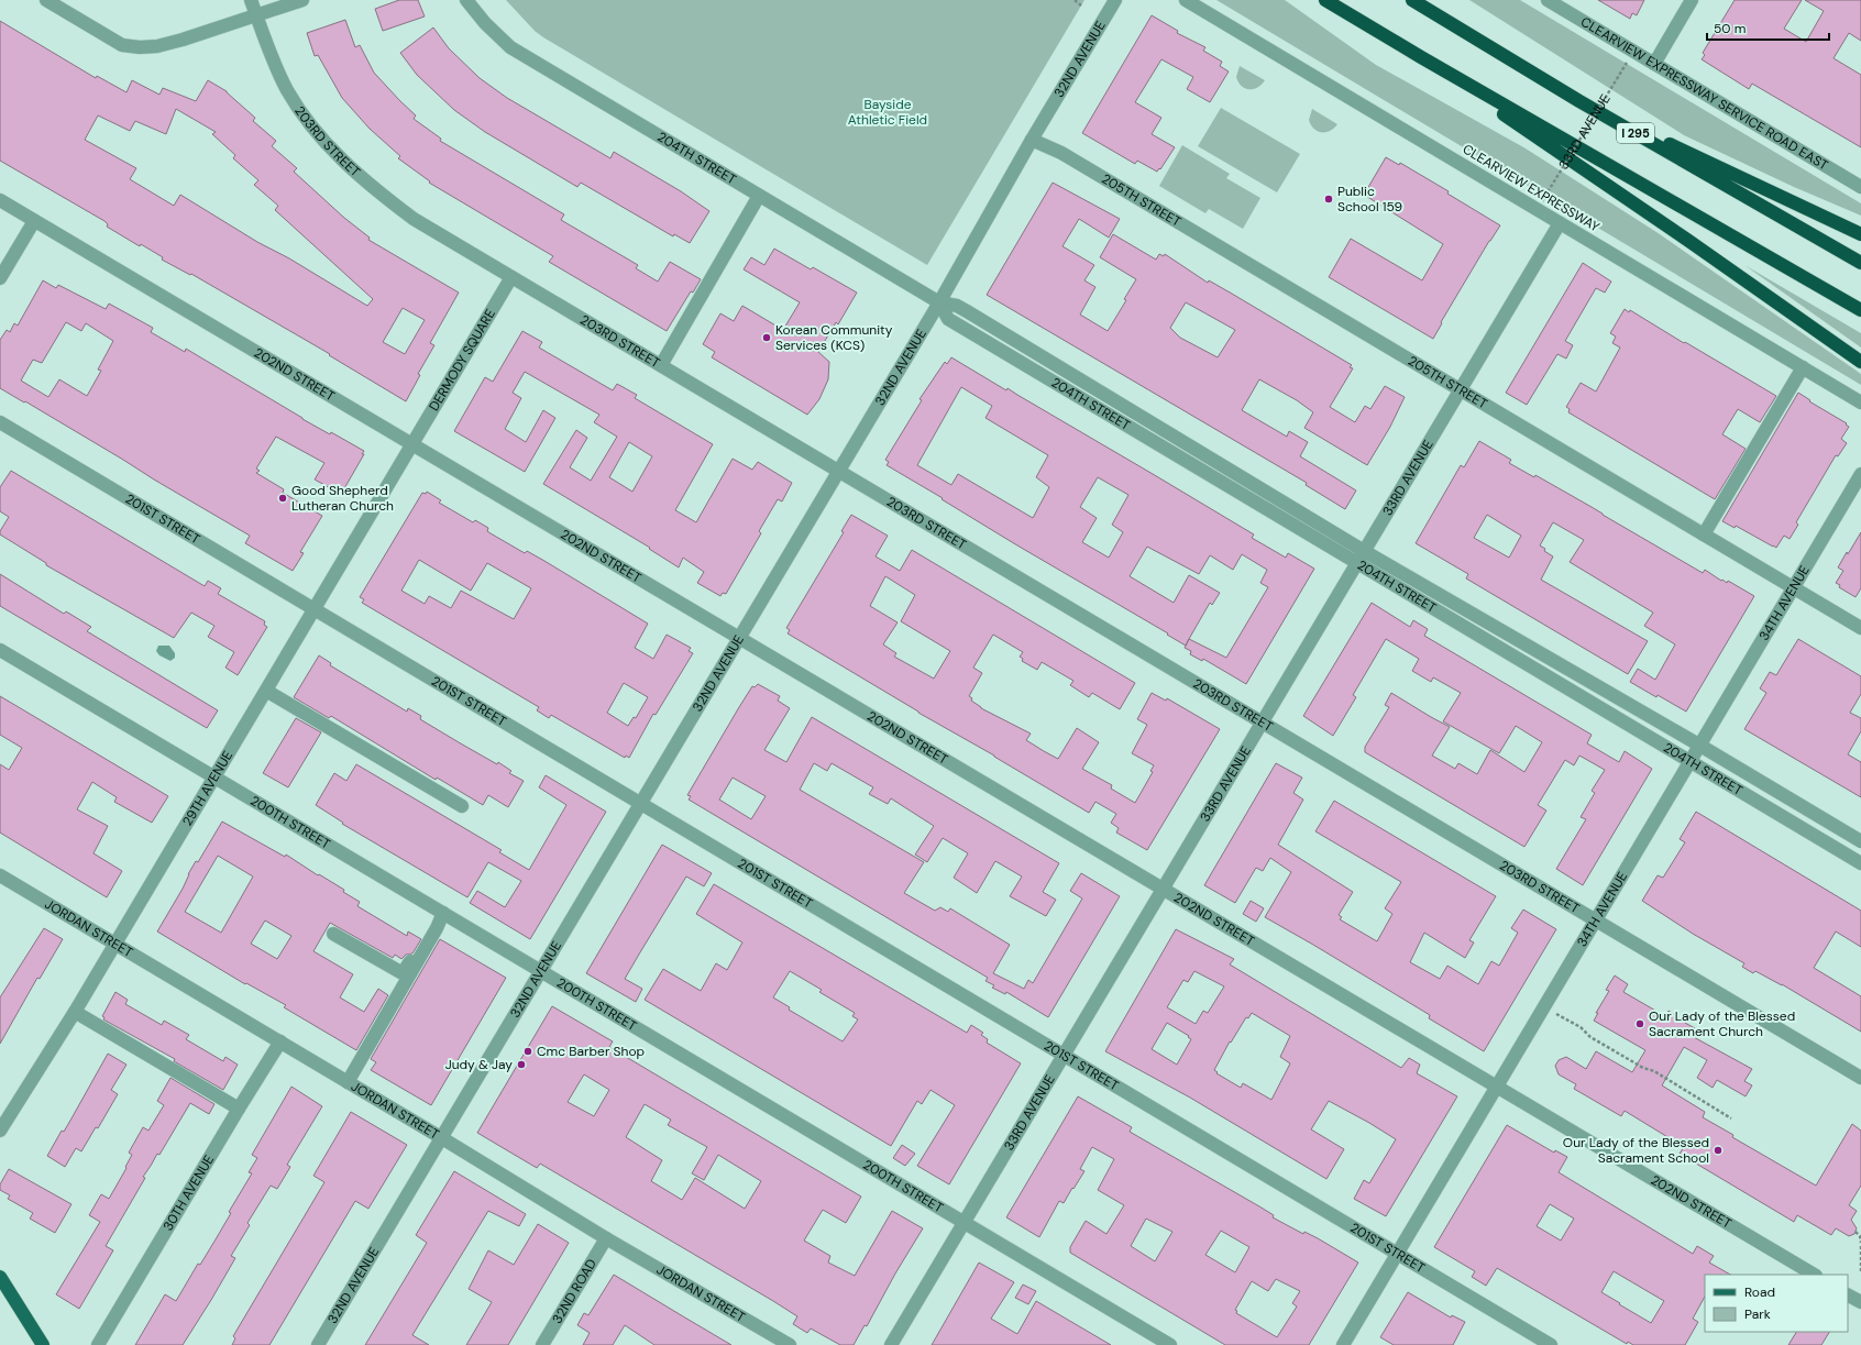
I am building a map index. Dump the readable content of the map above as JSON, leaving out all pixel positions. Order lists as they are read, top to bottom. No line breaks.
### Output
{"streets":{"highway":["I 295"],"street":["32ND AVENUE","CLEARVIEW EXPRESSWAY SERVICE ROAD EAST","33RD AVENUE","203RD STREET","204TH STREET","CLEARVIEW EXPRESSWAY","205TH STREET","DERMODY SQUARE","202ND STREET","201ST STREET","34TH AVENUE","29TH AVENUE","200TH STREET","JORDAN STREET","30TH AVENUE","32ND ROAD"]},"crossings":[["32ND AVENUE","203RD STREET"],["32ND AVENUE","204TH STREET"],["32ND AVENUE","205TH STREET"],["32ND AVENUE","202ND STREET"],["32ND AVENUE","201ST STREET"],["32ND AVENUE","200TH STREET"],["32ND AVENUE","JORDAN STREET"],["33RD AVENUE","203RD STREET"],["33RD AVENUE","204TH STREET"],["33RD AVENUE","CLEARVIEW EXPRESSWAY"],["33RD AVENUE","205TH STREET"],["33RD AVENUE","202ND STREET"],["33RD AVENUE","201ST STREET"],["33RD AVENUE","200TH STREET"],["203RD STREET","DERMODY SQUARE"],["203RD STREET","34TH AVENUE"],["204TH STREET","34TH AVENUE"],["205TH STREET","34TH AVENUE"],["DERMODY SQUARE","202ND STREET"],["DERMODY SQUARE","29TH AVENUE"],["202ND STREET","34TH AVENUE"],["202ND STREET","29TH AVENUE"],["201ST STREET","34TH AVENUE"],["201ST STREET","29TH AVENUE"],["29TH AVENUE","200TH STREET"],["29TH AVENUE","JORDAN STREET"],["JORDAN STREET","30TH AVENUE"],["JORDAN STREET","32ND ROAD"]],"parks":["Bayside Athletic Field"],"places":["Public School 159","Korean Community Services (KCS)","Good Shepherd Lutheran Church","Our Lady of the Blessed Sacrament Church","Cmc Barber Shop","Judy & Jay","Our Lady of the Blessed Sacrament School"],"legend":["Road","Park"],"scale_bar":"50 m"}
